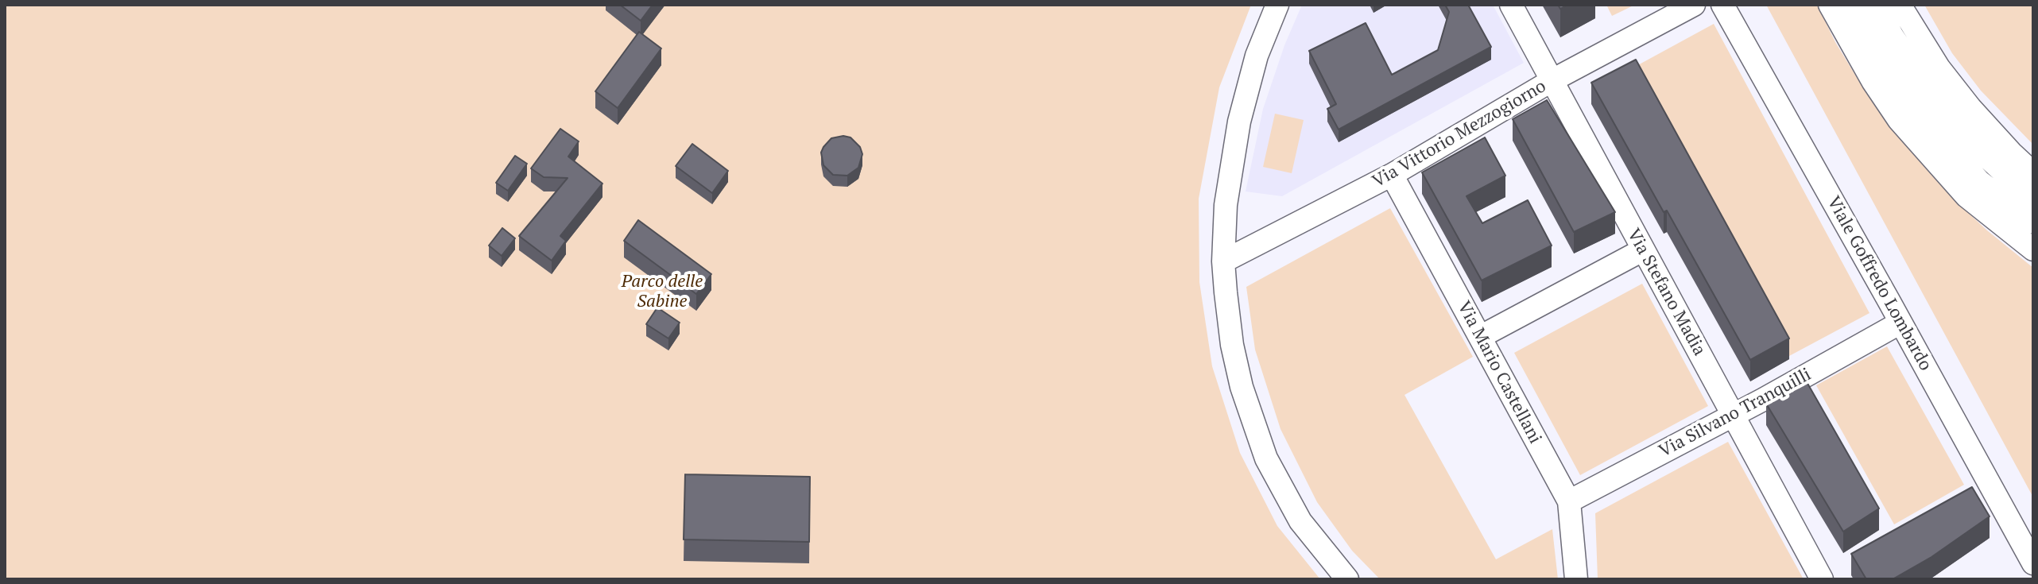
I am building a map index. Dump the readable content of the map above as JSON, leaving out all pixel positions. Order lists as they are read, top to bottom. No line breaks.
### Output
{"streets":{"street":["Via Vittorio Mezzogiorno","Viale Goffredo Lombardo","Via Stefano Madia","Via Mario Castellani","Via Silvano Tranquilli"]},"crossings":[["Via Vittorio Mezzogiorno","Via Stefano Madia"],["Via Vittorio Mezzogiorno","Via Mario Castellani"],["Viale Goffredo Lombardo","Via Silvano Tranquilli"],["Via Stefano Madia","Via Silvano Tranquilli"],["Via Mario Castellani","Via Silvano Tranquilli"]],"parks":["Parco delle Sabine"]}
